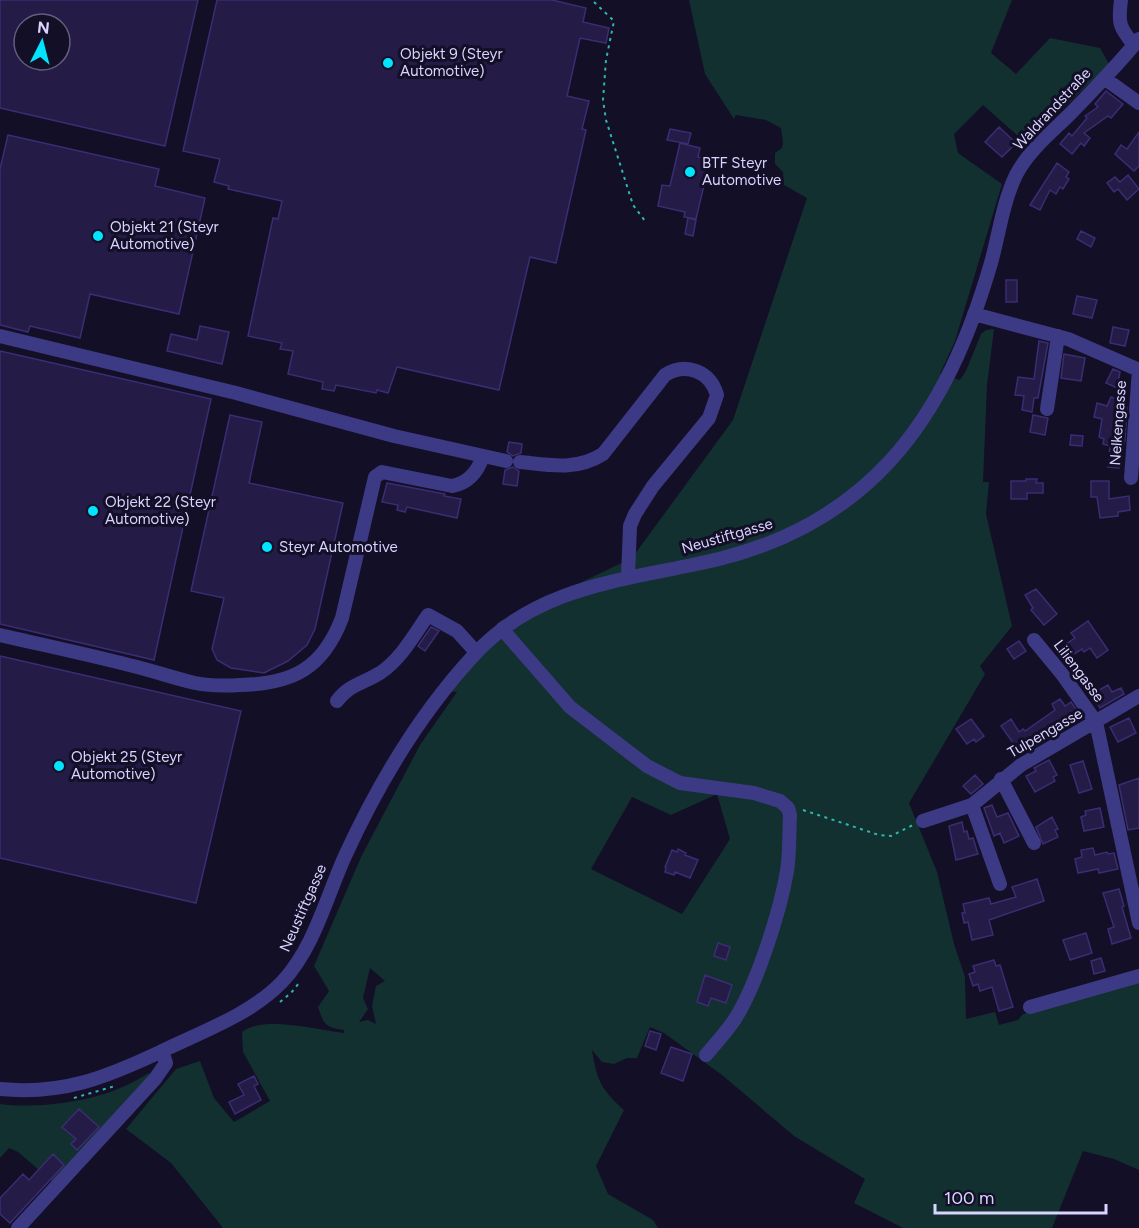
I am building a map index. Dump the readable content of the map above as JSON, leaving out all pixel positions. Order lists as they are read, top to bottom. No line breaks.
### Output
{"streets":{"street":["Waldrandstraße","Nelkengasse","Neustiftgasse","Liliengasse","Tulpengasse"]},"crossings":[["Waldrandstraße","Neustiftgasse"],["Liliengasse","Tulpengasse"]],"places":["Objekt 9 (Steyr Automotive)","BTF Steyr Automotive","Objekt 21 (Steyr Automotive)","Objekt 22 (Steyr Automotive)","Steyr Automotive","Objekt 25 (Steyr Automotive)"],"scale_bar":"100 m","north":"top"}
